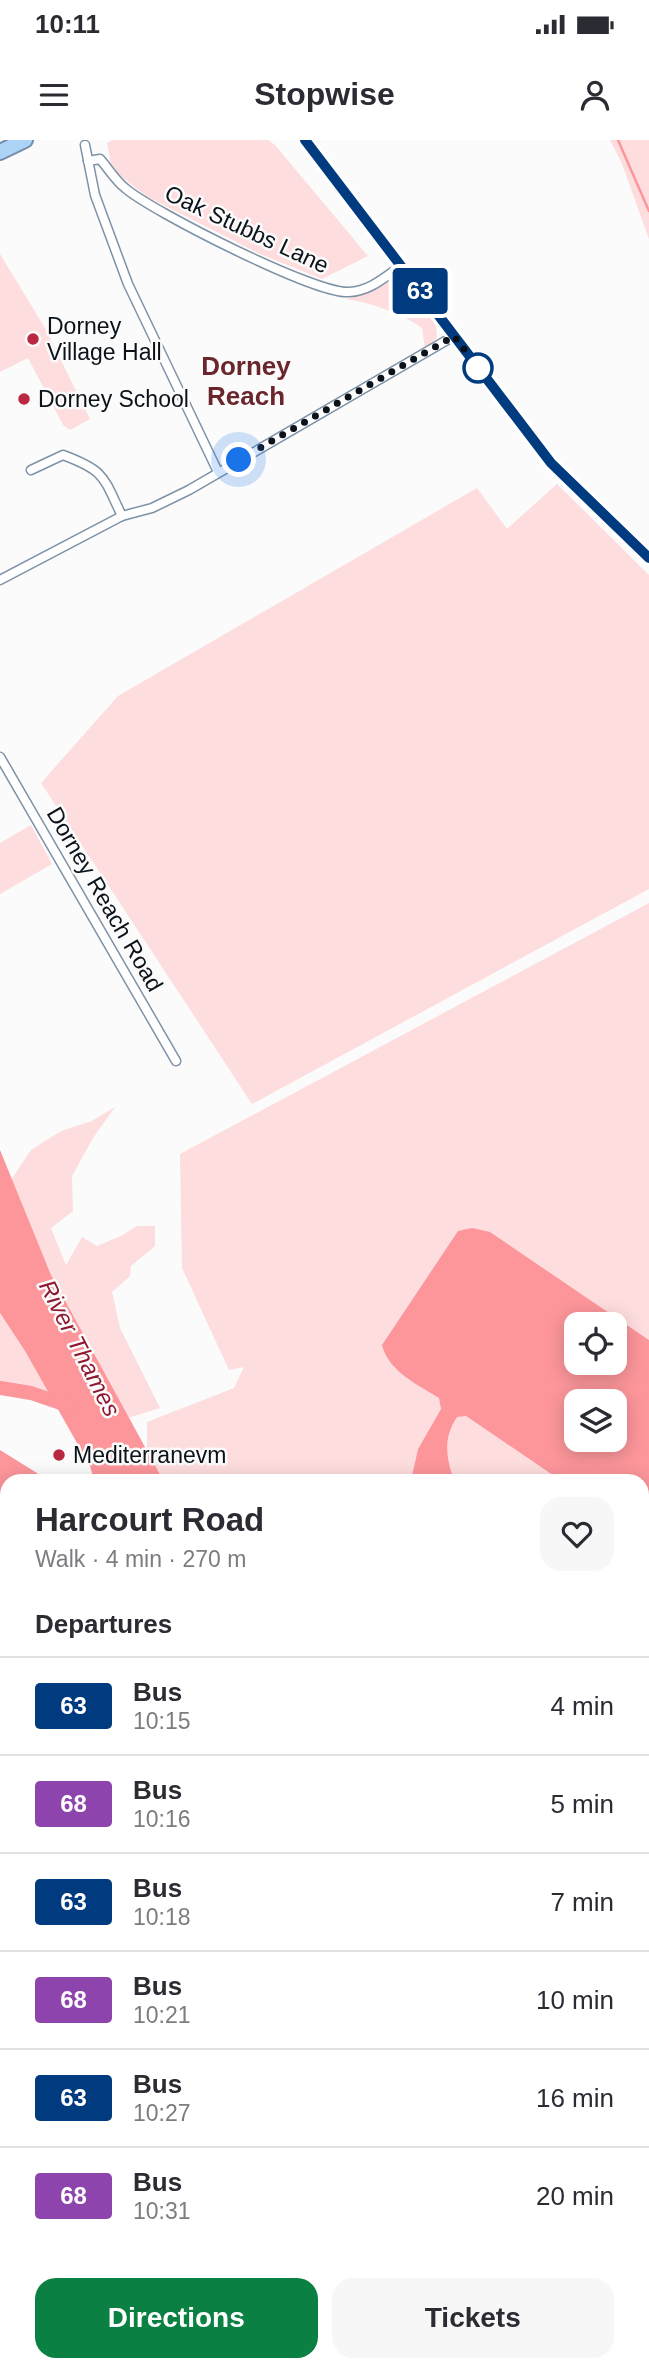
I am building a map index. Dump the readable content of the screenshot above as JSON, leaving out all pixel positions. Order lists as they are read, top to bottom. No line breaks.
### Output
{"streets":{"street":["Oak Stubbs Lane","Dorney Reach Road"]},"districts":["Dorney Reach"],"water":["River Thames"],"places":["Dorney Village Hall","Dorney School","Mediterranevm"],"lines":["bus line 63"],"page":{"status":"10:11","header":"Stopwise","on_map":"63","heading":[["Harcourt Road","Walk · 4 min · 270 m"],"Departures"],"list":[{"mark":"63","name":"Bus","note":"10:15","value":"4 min"},{"mark":"68","name":"Bus","note":"10:16","value":"5 min"},{"mark":"63","name":"Bus","note":"10:18","value":"7 min"},{"mark":"68","name":"Bus","note":"10:21","value":"10 min"},{"mark":"63","name":"Bus","note":"10:27","value":"16 min"},{"mark":"68","name":"Bus","note":"10:31","value":"20 min"}],"buttons":["Directions","Tickets"]}}
